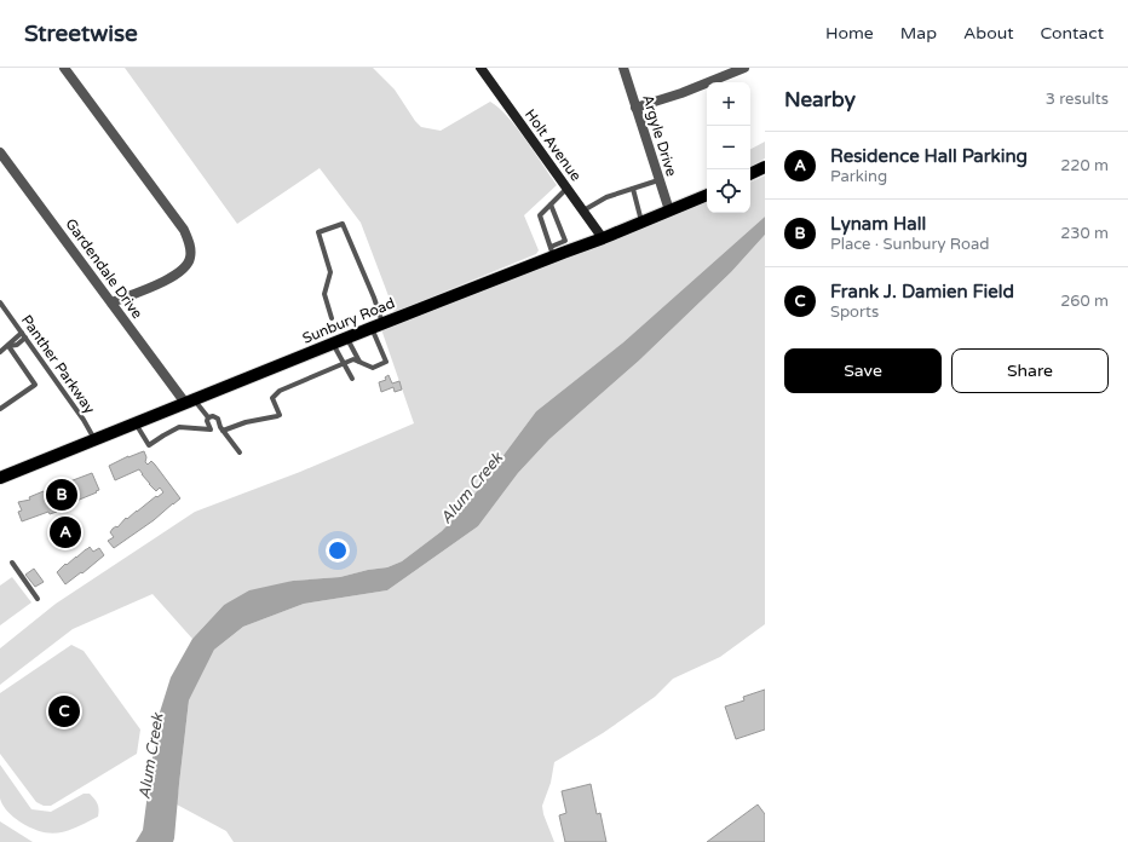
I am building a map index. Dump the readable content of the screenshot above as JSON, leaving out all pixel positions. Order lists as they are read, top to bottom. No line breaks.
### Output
{"streets":{"main road":["Sunbury Road"],"street":["Argyle Drive","Holt Avenue","Gardendale Drive"],"lane":["Panther Parkway"]},"crossings":[["Argyle Drive","Sunbury Road"],["Holt Avenue","Sunbury Road"],["Gardendale Drive","Sunbury Road"],["Sunbury Road","Panther Parkway"]],"water":["Alum Creek"],"page":{"header":"Streetwise","nav":["Home","Map","About","Contact"],"heading":["Nearby","3 results"],"map_buttons":["+","−"],"list":[{"mark":"A","name":"Residence Hall Parking","note":"Parking","value":"220 m"},{"mark":"B","name":"Lynam Hall","note":"Place · Sunbury Road","value":"230 m"},{"mark":"C","name":"Frank J. Damien Field","note":"Sports","value":"260 m"}],"buttons":["Save","Share"],"pins":["B","A","C"]}}
